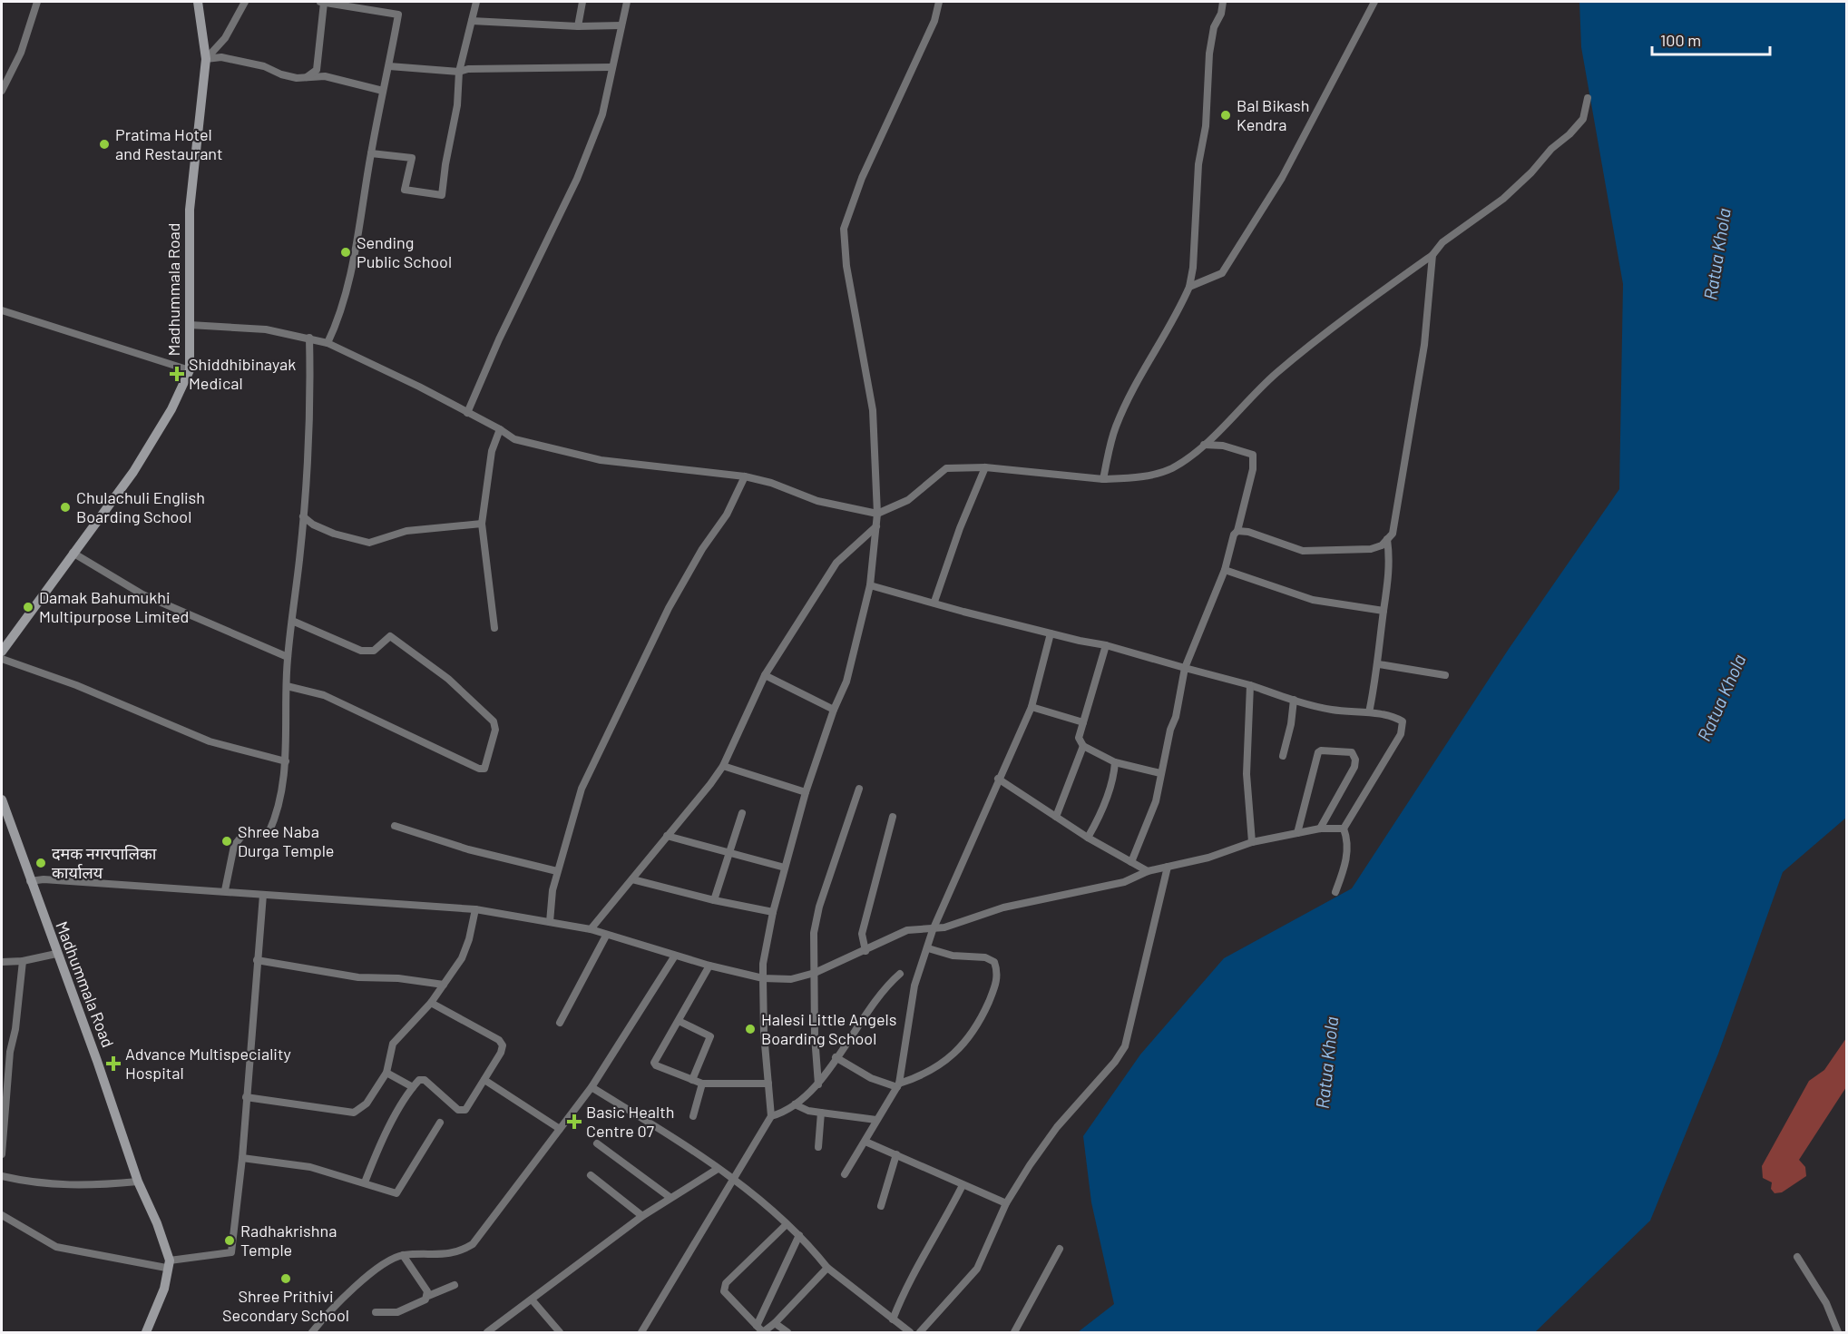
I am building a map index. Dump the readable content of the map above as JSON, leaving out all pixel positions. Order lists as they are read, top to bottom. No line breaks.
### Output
{"streets":{"street":["Madhummala Road"]},"water":["Ratua Khola"],"places":{"other":["Bal Bikash Kendra","Pratima Hotel and Restaurant","Sending Public School","Chulachuli English Boarding School","Damak Bahumukhi Multipurpose Limited","Shree Naba Durga Temple","दमक नगरपालिका कार्यालय","Halesi Little Angels Boarding School","Radhakrishna Temple","Shree Prithivi Secondary School"],"health":["Shiddhibinayak Medical","Advance Multispeciality Hospital","Basic Health Centre 07"]},"scale_bar":"100 m"}
